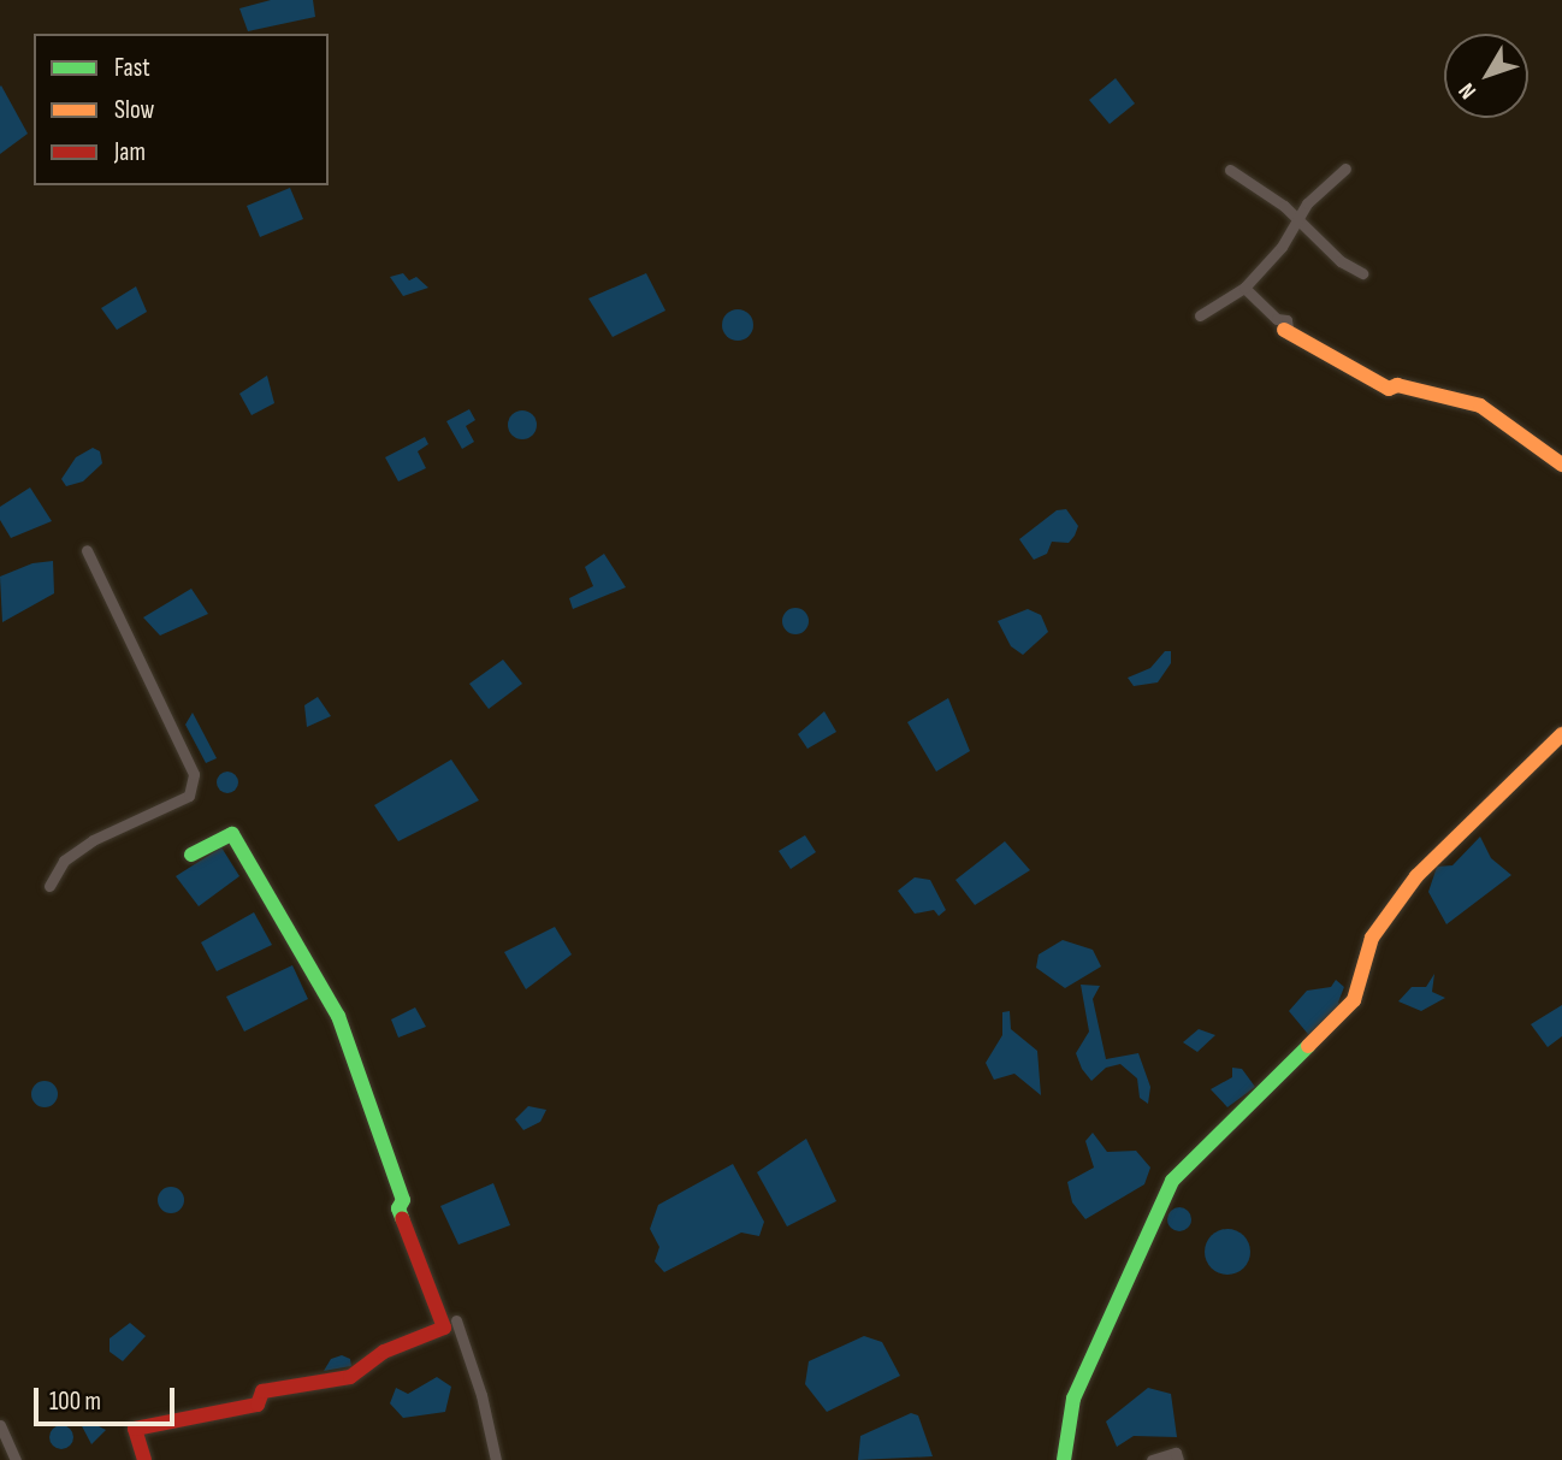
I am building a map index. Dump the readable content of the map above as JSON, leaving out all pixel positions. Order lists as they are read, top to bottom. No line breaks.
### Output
{"legend":["Fast","Slow","Jam"],"scale_bar":"100 m","north":"bottom left"}
